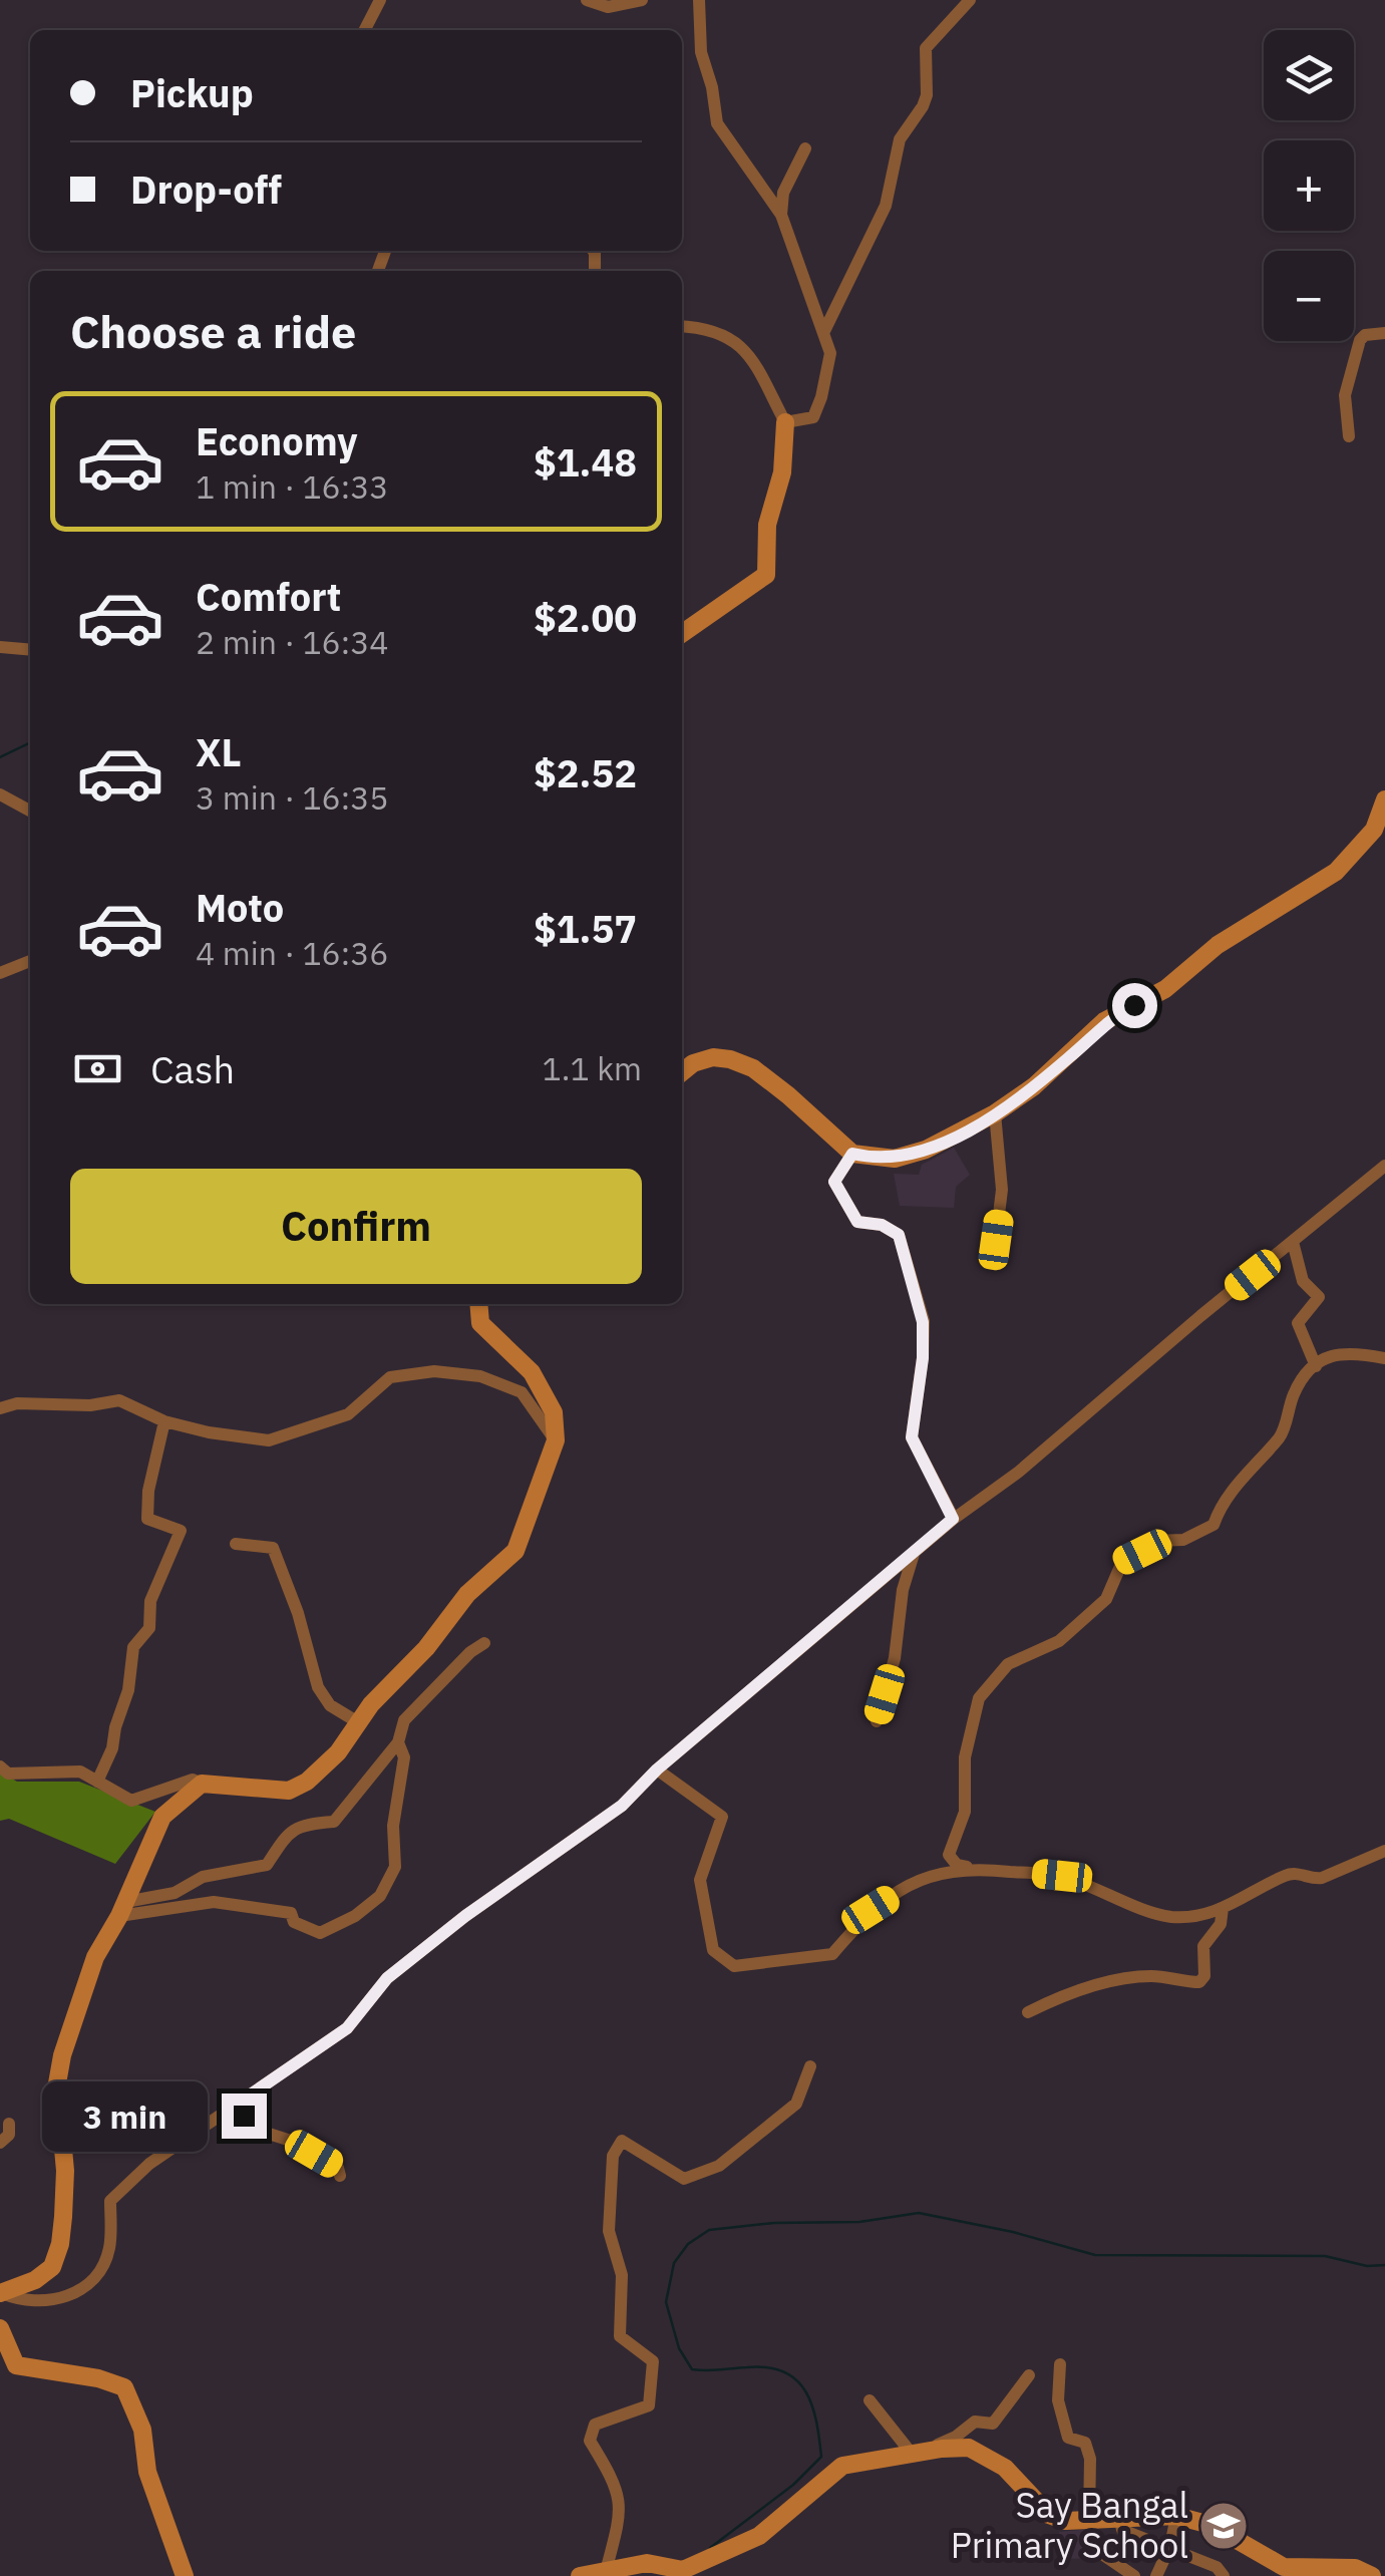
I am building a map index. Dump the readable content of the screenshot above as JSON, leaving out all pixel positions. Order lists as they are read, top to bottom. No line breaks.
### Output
{"places":{"school or university":["Say Bangal Primary School"]},"page":{"map_buttons":["+","−"],"banner":["Pickup","Drop-off"],"heading":"Choose a ride","list":[{"name":"Economy","note":"1 min · 16:33","value":"$1.48"},{"name":"Comfort","note":"2 min · 16:34","value":"$2.00"},{"name":"XL","note":"3 min · 16:35","value":"$2.52"},{"name":"Moto","note":"4 min · 16:36","value":"$1.57"}],"pay":["Cash","1.1 km"],"buttons":"Confirm","bubble":"3 min"}}
